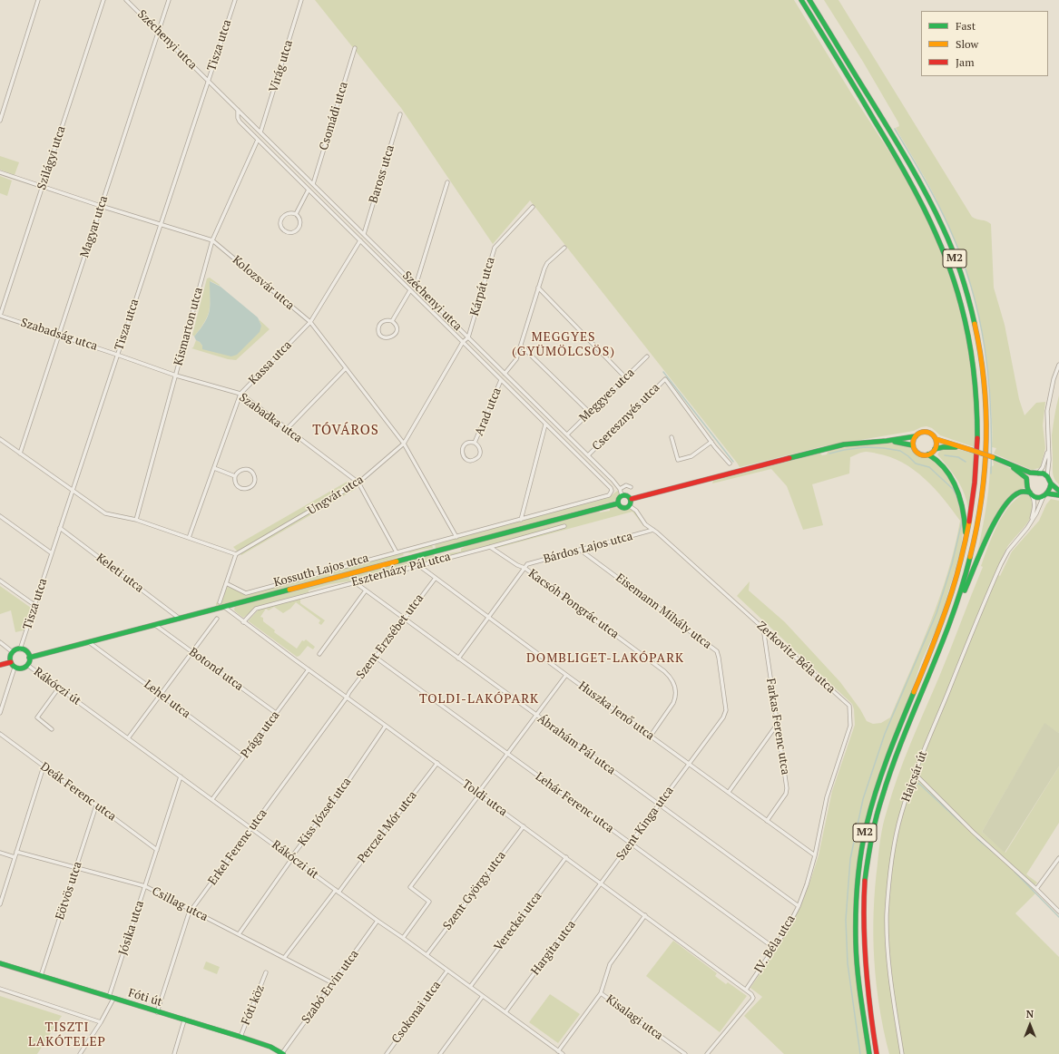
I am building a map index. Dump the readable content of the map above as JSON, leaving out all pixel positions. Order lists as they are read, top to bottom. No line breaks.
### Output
{"streets":{"main road":["M2","Kossuth Lajos utca","Fóti út"],"street":["Széchenyi utca","Tisza utca","Virág utca","Csomádi utca","Szilágyi utca","Baross utca","Magyar utca","Kolozsvár utca","Kárpát utca","Kismarton utca","Szabadság utca","Kassa utca","Meggyes utca","Arad utca","Cseresznyés utca","Szabadka utca","Ungvár utca","Bárdos Lajos utca","Eszterházy Pál utca","Keleti utca","Kacsóh Pongrác utca","Eisemann Mihály utca","Szent Erzsébet utca","Zerkovitz Béla utca","Botond utca","Rákóczi út","Lehel utca","Huszka Jenő utca","Farkas Ferenc utca","Prága utca","Ábrahám Pál utca","Hajcsár út","Deák Ferenc utca","Toldi utca","Lehár Ferenc utca","Kiss József utca","Szent Kinga utca","Perczel Mór utca","Erkel Ferenc utca","Eötvös utca","Szent György utca","Csillag utca","Vereckei utca","Jósika utca","IV. Béla utca","Hargita utca","Szabó Ervin utca","Fóti köz","Csokonai utca","Kisalagi utca"]},"crossings":[["Széchenyi utca","Tisza utca"],["Széchenyi utca","Virág utca"],["Széchenyi utca","Csomádi utca"],["Széchenyi utca","Baross utca"],["Széchenyi utca","Magyar utca"],["Széchenyi utca","Kárpát utca"],["Széchenyi utca","Kismarton utca"],["Széchenyi utca","Kassa utca"],["Széchenyi utca","Meggyes utca"],["Széchenyi utca","Arad utca"],["Széchenyi utca","Cseresznyés utca"],["Széchenyi utca","Ungvár utca"],["Széchenyi utca","Kossuth Lajos utca"],["Széchenyi utca","Zerkovitz Béla utca"],["Tisza utca","Kolozsvár utca"],["Tisza utca","Szabadság utca"],["Tisza utca","Szabadka utca"],["Tisza utca","Kossuth Lajos utca"],["Tisza utca","Keleti utca"],["Tisza utca","Rákóczi út"],["Szilágyi utca","Kolozsvár utca"],["Szilágyi utca","Szabadság utca"],["Magyar utca","Kolozsvár utca"],["Magyar utca","Szabadság utca"],["Kolozsvár utca","Kismarton utca"],["Kolozsvár utca","Kassa utca"],["Kolozsvár utca","Ungvár utca"],["Kolozsvár utca","Kossuth Lajos utca"],["Kárpát utca","Ungvár utca"],["Kismarton utca","Szabadka utca"],["Szabadság utca","Szabadka utca"],["Kassa utca","Szabadka utca"],["Szabadka utca","Ungvár utca"],["Szabadka utca","Kossuth Lajos utca"],["Bárdos Lajos utca","Kacsóh Pongrác utca"],["Bárdos Lajos utca","Eisemann Mihály utca"],["Bárdos Lajos utca","Zerkovitz Béla utca"],["Eszterházy Pál utca","Kacsóh Pongrác utca"],["Eszterházy Pál utca","Huszka Jenő utca"],["Eszterházy Pál utca","Ábrahám Pál utca"],["Eszterházy Pál utca","Toldi utca"],["Kossuth Lajos utca","Keleti utca"],["Kossuth Lajos utca","Zerkovitz Béla utca"],["Kossuth Lajos utca","Botond utca"],["Kossuth Lajos utca","Rákóczi út"],["Kossuth Lajos utca","Lehel utca"],["Kossuth Lajos utca","Toldi utca"],["Kacsóh Pongrác utca","Huszka Jenő utca"],["Eisemann Mihály utca","Huszka Jenő utca"],["Eisemann Mihály utca","Szent Kinga utca"],["Szent Erzsébet utca","Huszka Jenő utca"],["Szent Erzsébet utca","Ábrahám Pál utca"],["Szent Erzsébet utca","Toldi utca"],["Szent Erzsébet utca","Lehár Ferenc utca"],["Szent Erzsébet utca","Erkel Ferenc utca"],["Zerkovitz Béla utca","Huszka Jenő utca"],["Zerkovitz Béla utca","Farkas Ferenc utca"],["Zerkovitz Béla utca","IV. Béla utca"],["Botond utca","Prága utca"],["Rákóczi út","Prága utca"],["Rákóczi út","Kiss József utca"],["Rákóczi út","Perczel Mór utca"],["Rákóczi út","Erkel Ferenc utca"],["Rákóczi út","Szent György utca"],["Rákóczi út","Vereckei utca"],["Rákóczi út","Jósika utca"],["Rákóczi út","Hargita utca"],["Rákóczi út","Szabó Ervin utca"],["Rákóczi út","Csokonai utca"],["Lehel utca","Prága utca"],["Huszka Jenő utca","Farkas Ferenc utca"],["Huszka Jenő utca","Szent Kinga utca"],["Huszka Jenő utca","IV. Béla utca"],["Prága utca","Toldi utca"],["Ábrahám Pál utca","Szent Kinga utca"],["Ábrahám Pál utca","IV. Béla utca"],["Deák Ferenc utca","Eötvös utca"],["Deák Ferenc utca","Jósika utca"],["Toldi utca","Kiss József utca"],["Toldi utca","Szent Kinga utca"],["Toldi utca","Perczel Mór utca"],["Toldi utca","Erkel Ferenc utca"],["Toldi utca","Szent György utca"],["Toldi utca","Vereckei utca"],["Toldi utca","IV. Béla utca"],["Toldi utca","Hargita utca"],["Lehár Ferenc utca","Szent Kinga utca"],["Lehár Ferenc utca","IV. Béla utca"],["Kiss József utca","Csillag utca"],["Szent Kinga utca","Hargita utca"],["Perczel Mór utca","Csillag utca"],["Erkel Ferenc utca","Csillag utca"],["Erkel Ferenc utca","Fóti út"],["Eötvös utca","Csillag utca"],["Eötvös utca","Fóti út"],["Csillag utca","Jósika utca"],["Csillag utca","Szabó Ervin utca"],["Jósika utca","Fóti út"],["Szabó Ervin utca","Fóti út"],["Fóti út","Fóti köz"]],"districts":["MEGGYES (GYÜMÖLCSÖS)","TÓVÁROS","DOMBLIGET-LAKÓPARK","TOLDI-LAKÓPARK","TISZTI LAKÓTELEP"],"legend":["Fast","Slow","Jam"],"north":"top"}
